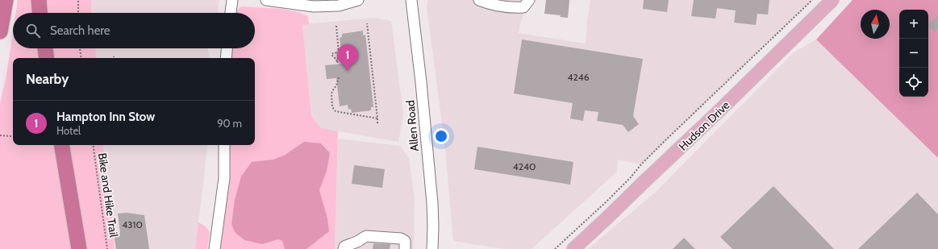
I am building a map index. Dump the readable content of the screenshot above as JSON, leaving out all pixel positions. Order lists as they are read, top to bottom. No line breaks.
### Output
{"streets":{"main road":["Hudson Drive"],"street":["Allen Road"],"path":["Bike and Hike Trail"]},"house_numbers":["4246","4240","4310"],"north":"top","page":{"map_buttons":["+","−"],"search":"Search here","pins":"1","heading":"Nearby","list":[{"mark":"1","name":"Hampton Inn Stow","note":"Hotel","value":"90 m"}]}}
